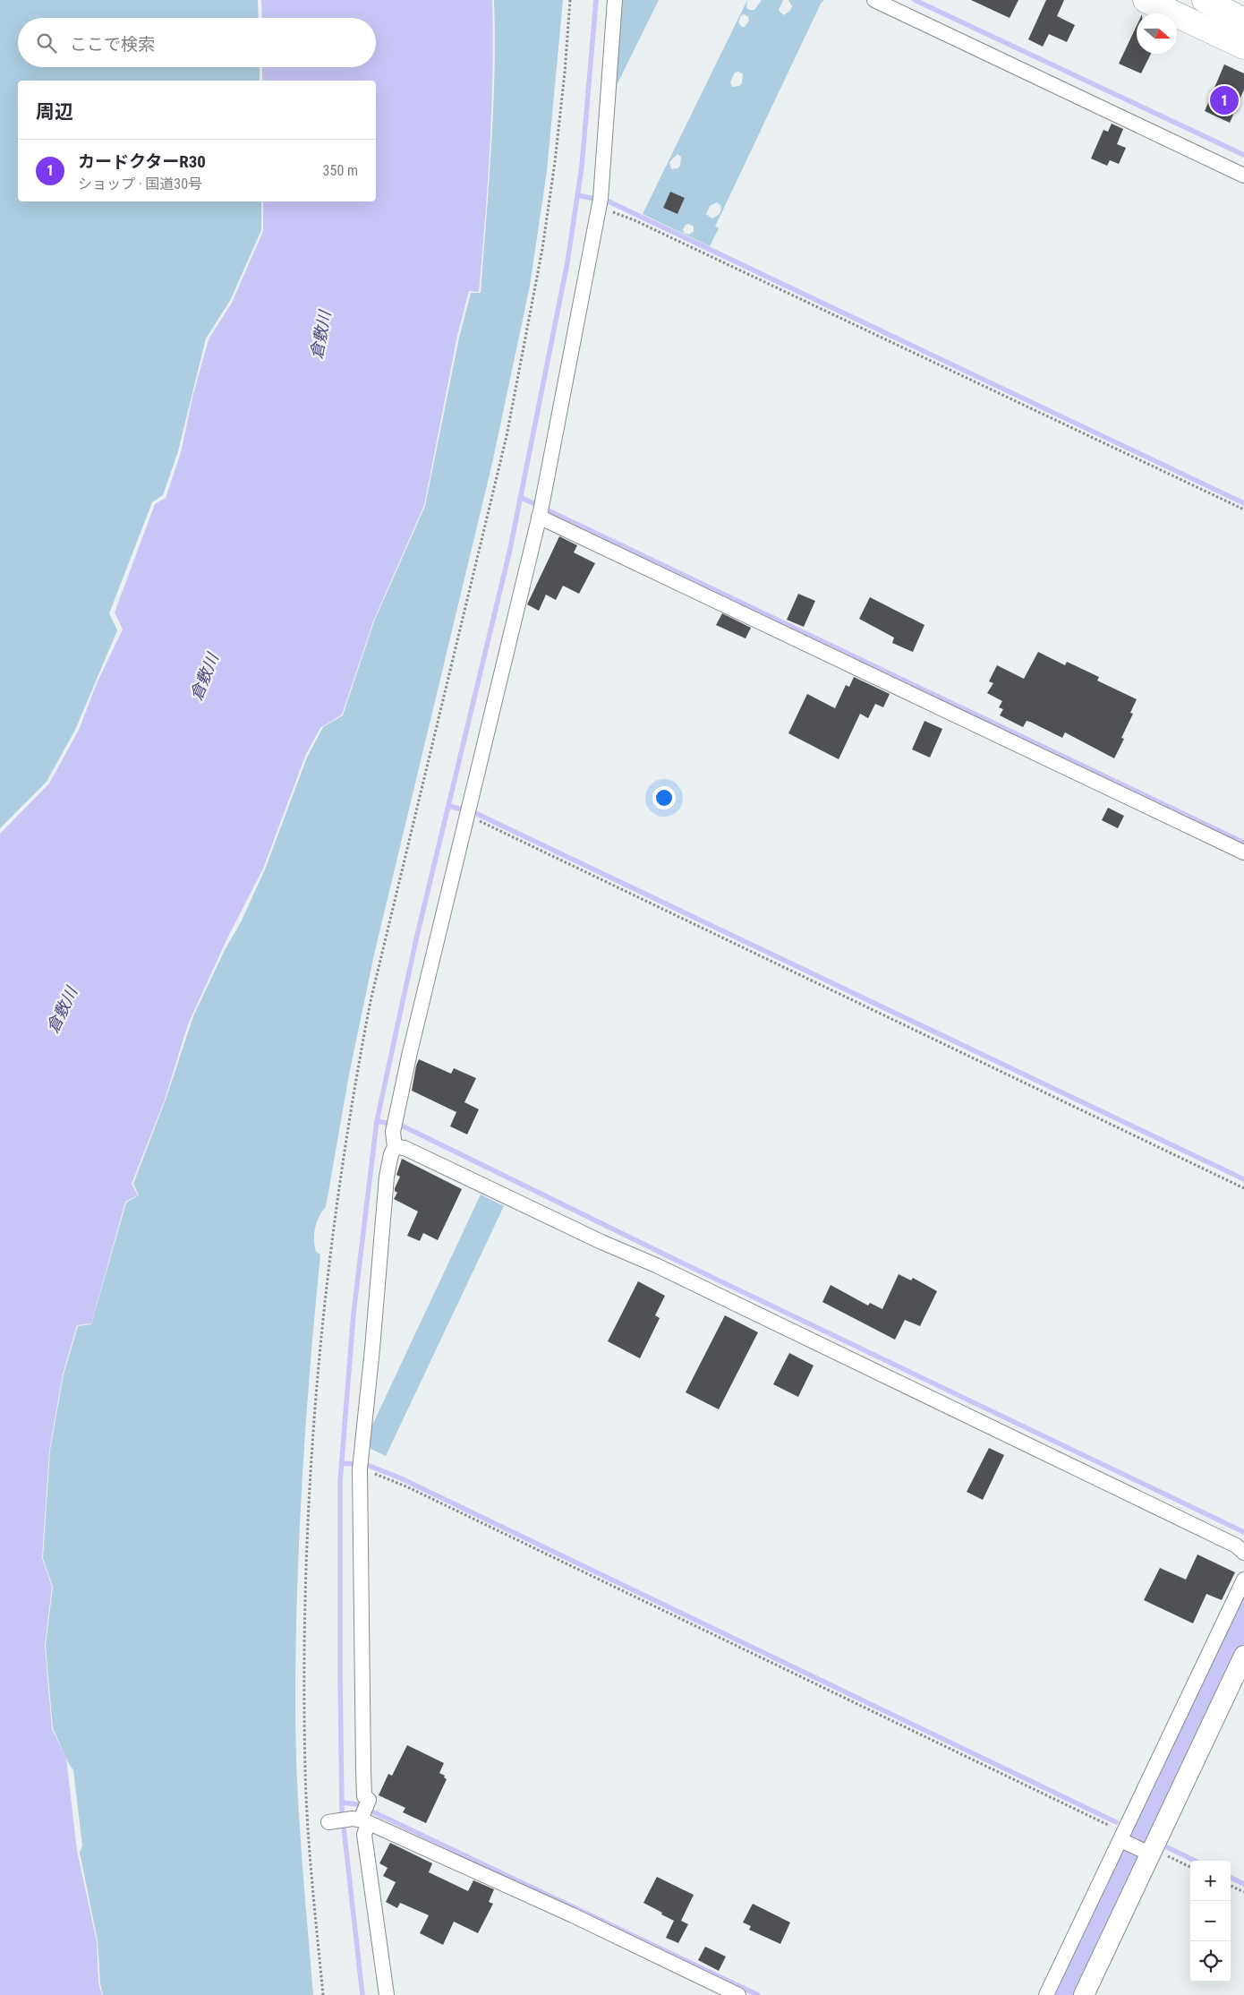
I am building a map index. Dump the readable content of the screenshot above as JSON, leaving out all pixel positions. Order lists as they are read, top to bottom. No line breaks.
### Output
{"water":["倉敷川"],"north":"right","page":{"search":"ここで検索","heading":"周辺","pins":"1","list":[{"mark":"1","name":"カードクターR30","note":"ショップ · 国道30号","value":"350 m"}],"map_buttons":["+","−"]}}
